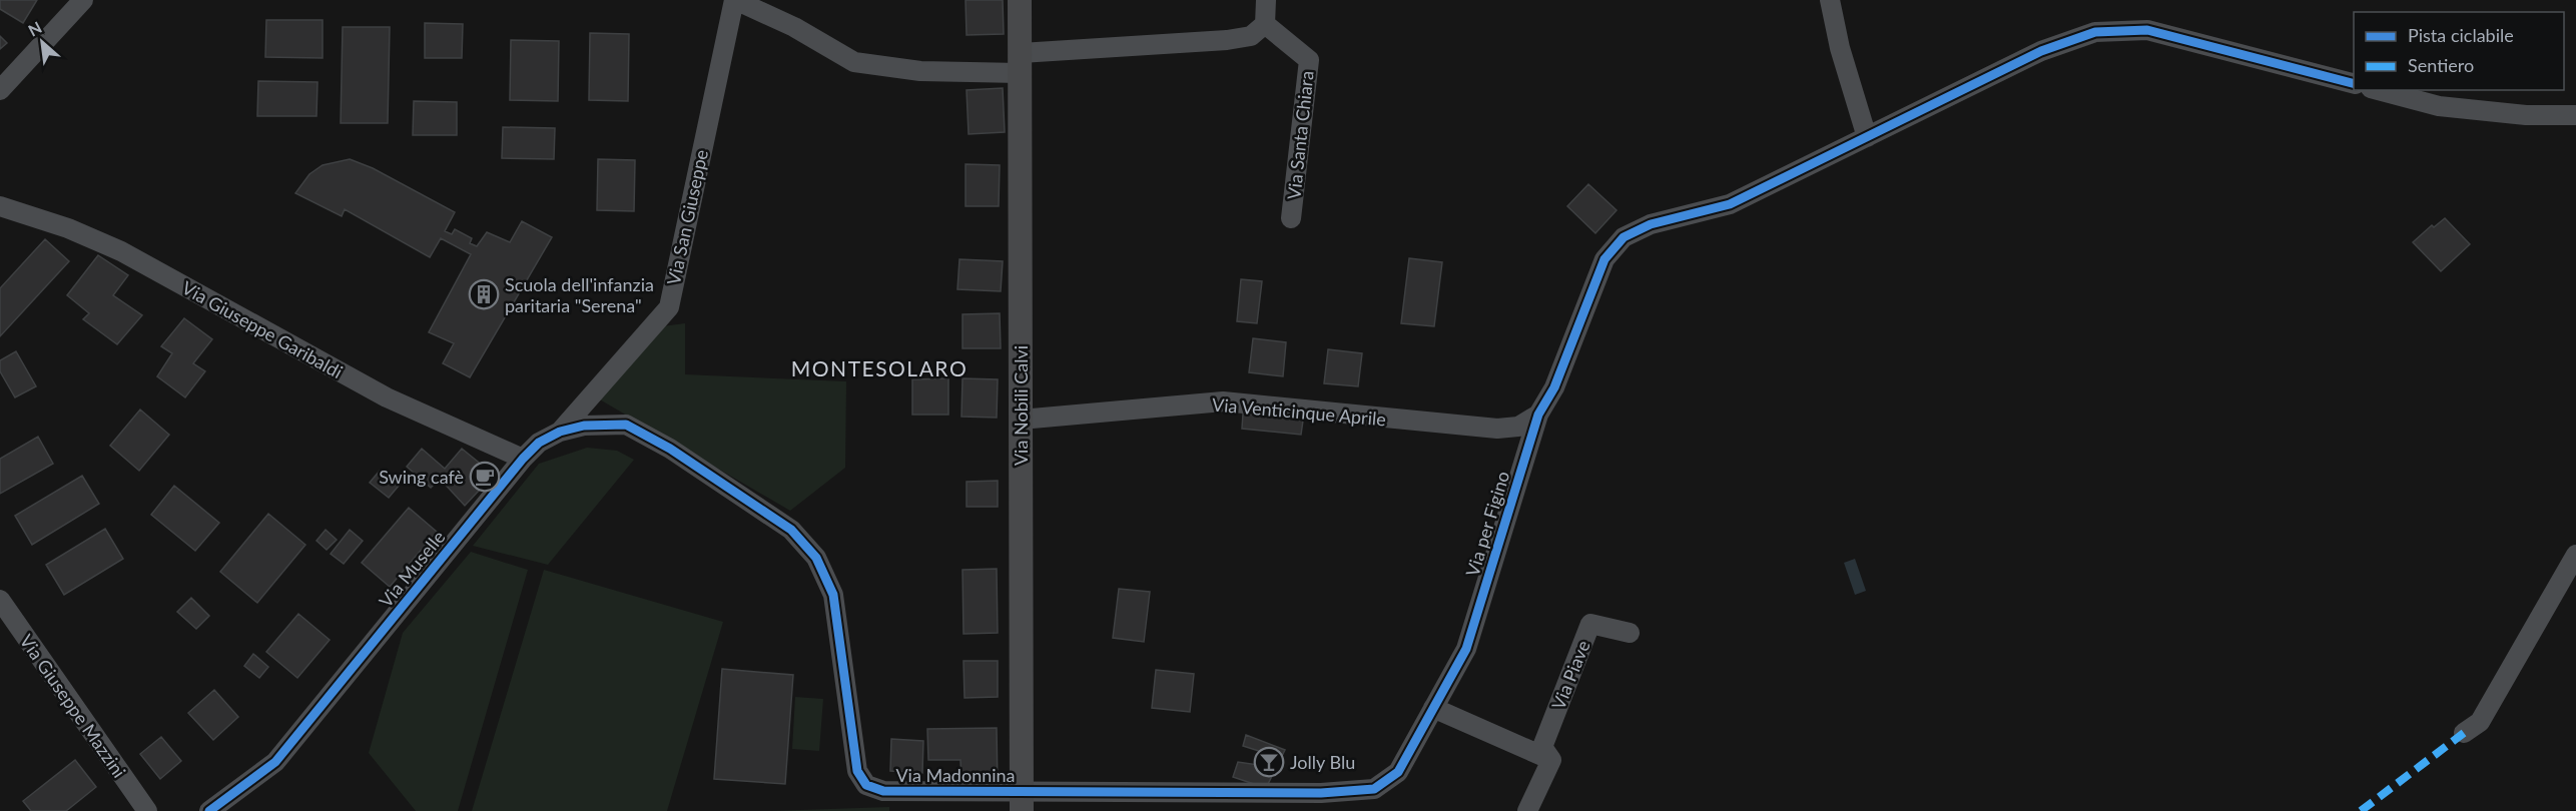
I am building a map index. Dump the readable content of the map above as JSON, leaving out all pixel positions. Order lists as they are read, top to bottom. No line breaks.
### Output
{"streets":{"main road":["Via Nobili Calvi"],"street":["Via Santa Chiara","Via San Giuseppe","Via Giuseppe Garibaldi","Via Venticinque Aprile","Via per Figino","Via Muselle","Via Piave","Via Giuseppe Mazzini","Via Madonnina"]},"crossings":[["Via San Giuseppe","Via Muselle"],["Via Giuseppe Garibaldi","Via Muselle"],["Via Nobili Calvi","Via Venticinque Aprile"],["Via Nobili Calvi","Via Madonnina"],["Via Venticinque Aprile","Via per Figino"],["Via per Figino","Via Madonnina"],["Via Muselle","Via Madonnina"]],"districts":["MONTESOLARO"],"places":{"building":["Scuola dell'infanzia paritaria \"Serena\""],"cafe":["Swing cafè"],"bar":["Jolly Blu"]},"legend":["Pista ciclabile","Sentiero"],"north":"top left"}
